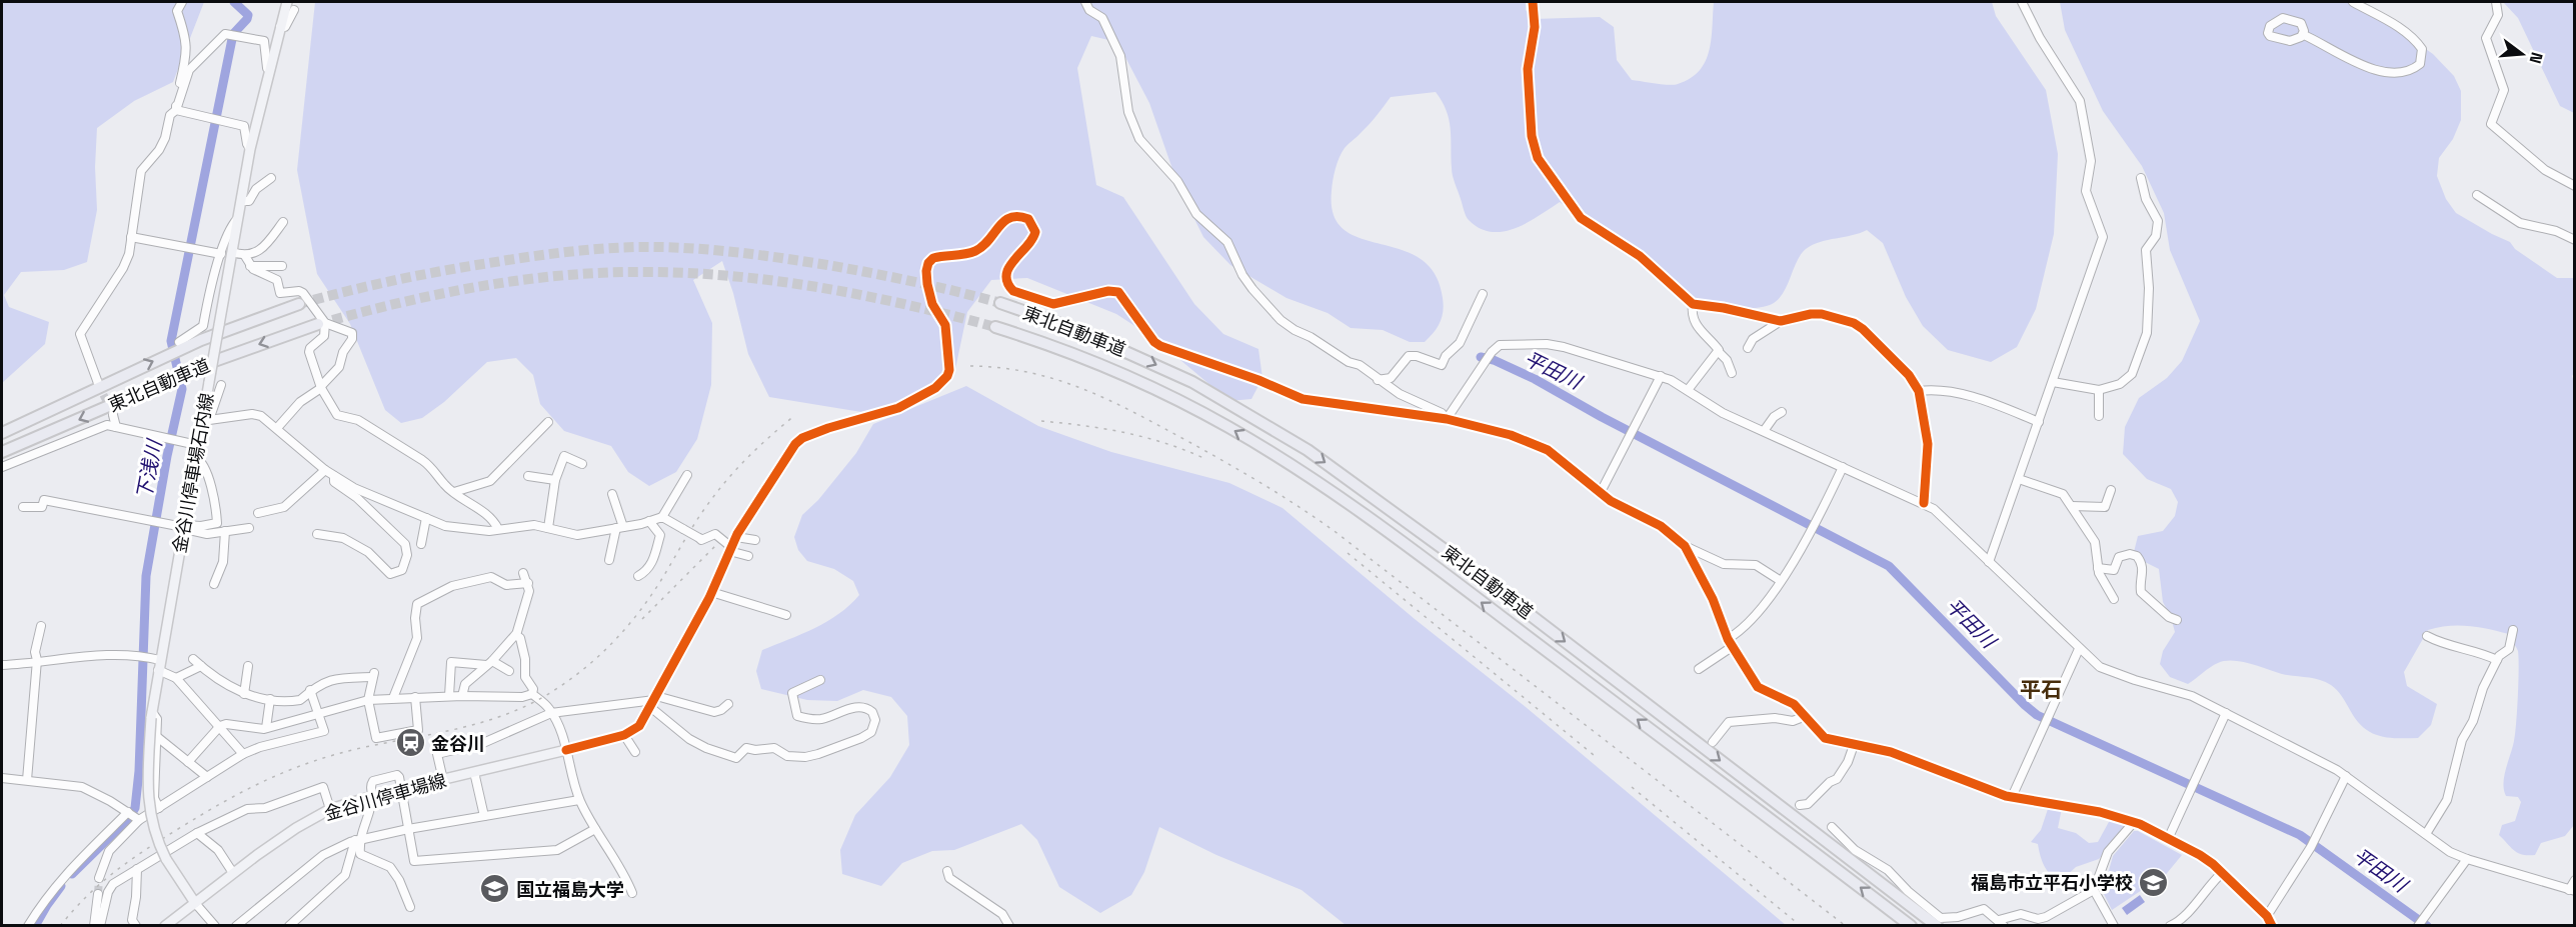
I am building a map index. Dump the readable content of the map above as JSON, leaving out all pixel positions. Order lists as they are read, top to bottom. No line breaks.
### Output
{"streets":{"highway":["東北自動車道"],"main road":["金谷川停車場石内線","金谷川停車場線"]},"crossings":[["金谷川停車場石内線","金谷川停車場線"]],"districts":["平石"],"water":["平田川","下浅川"],"places":{"station":["金谷川"],"school or university":["福島市立平石小学校","国立福島大学"]},"north":"right"}
